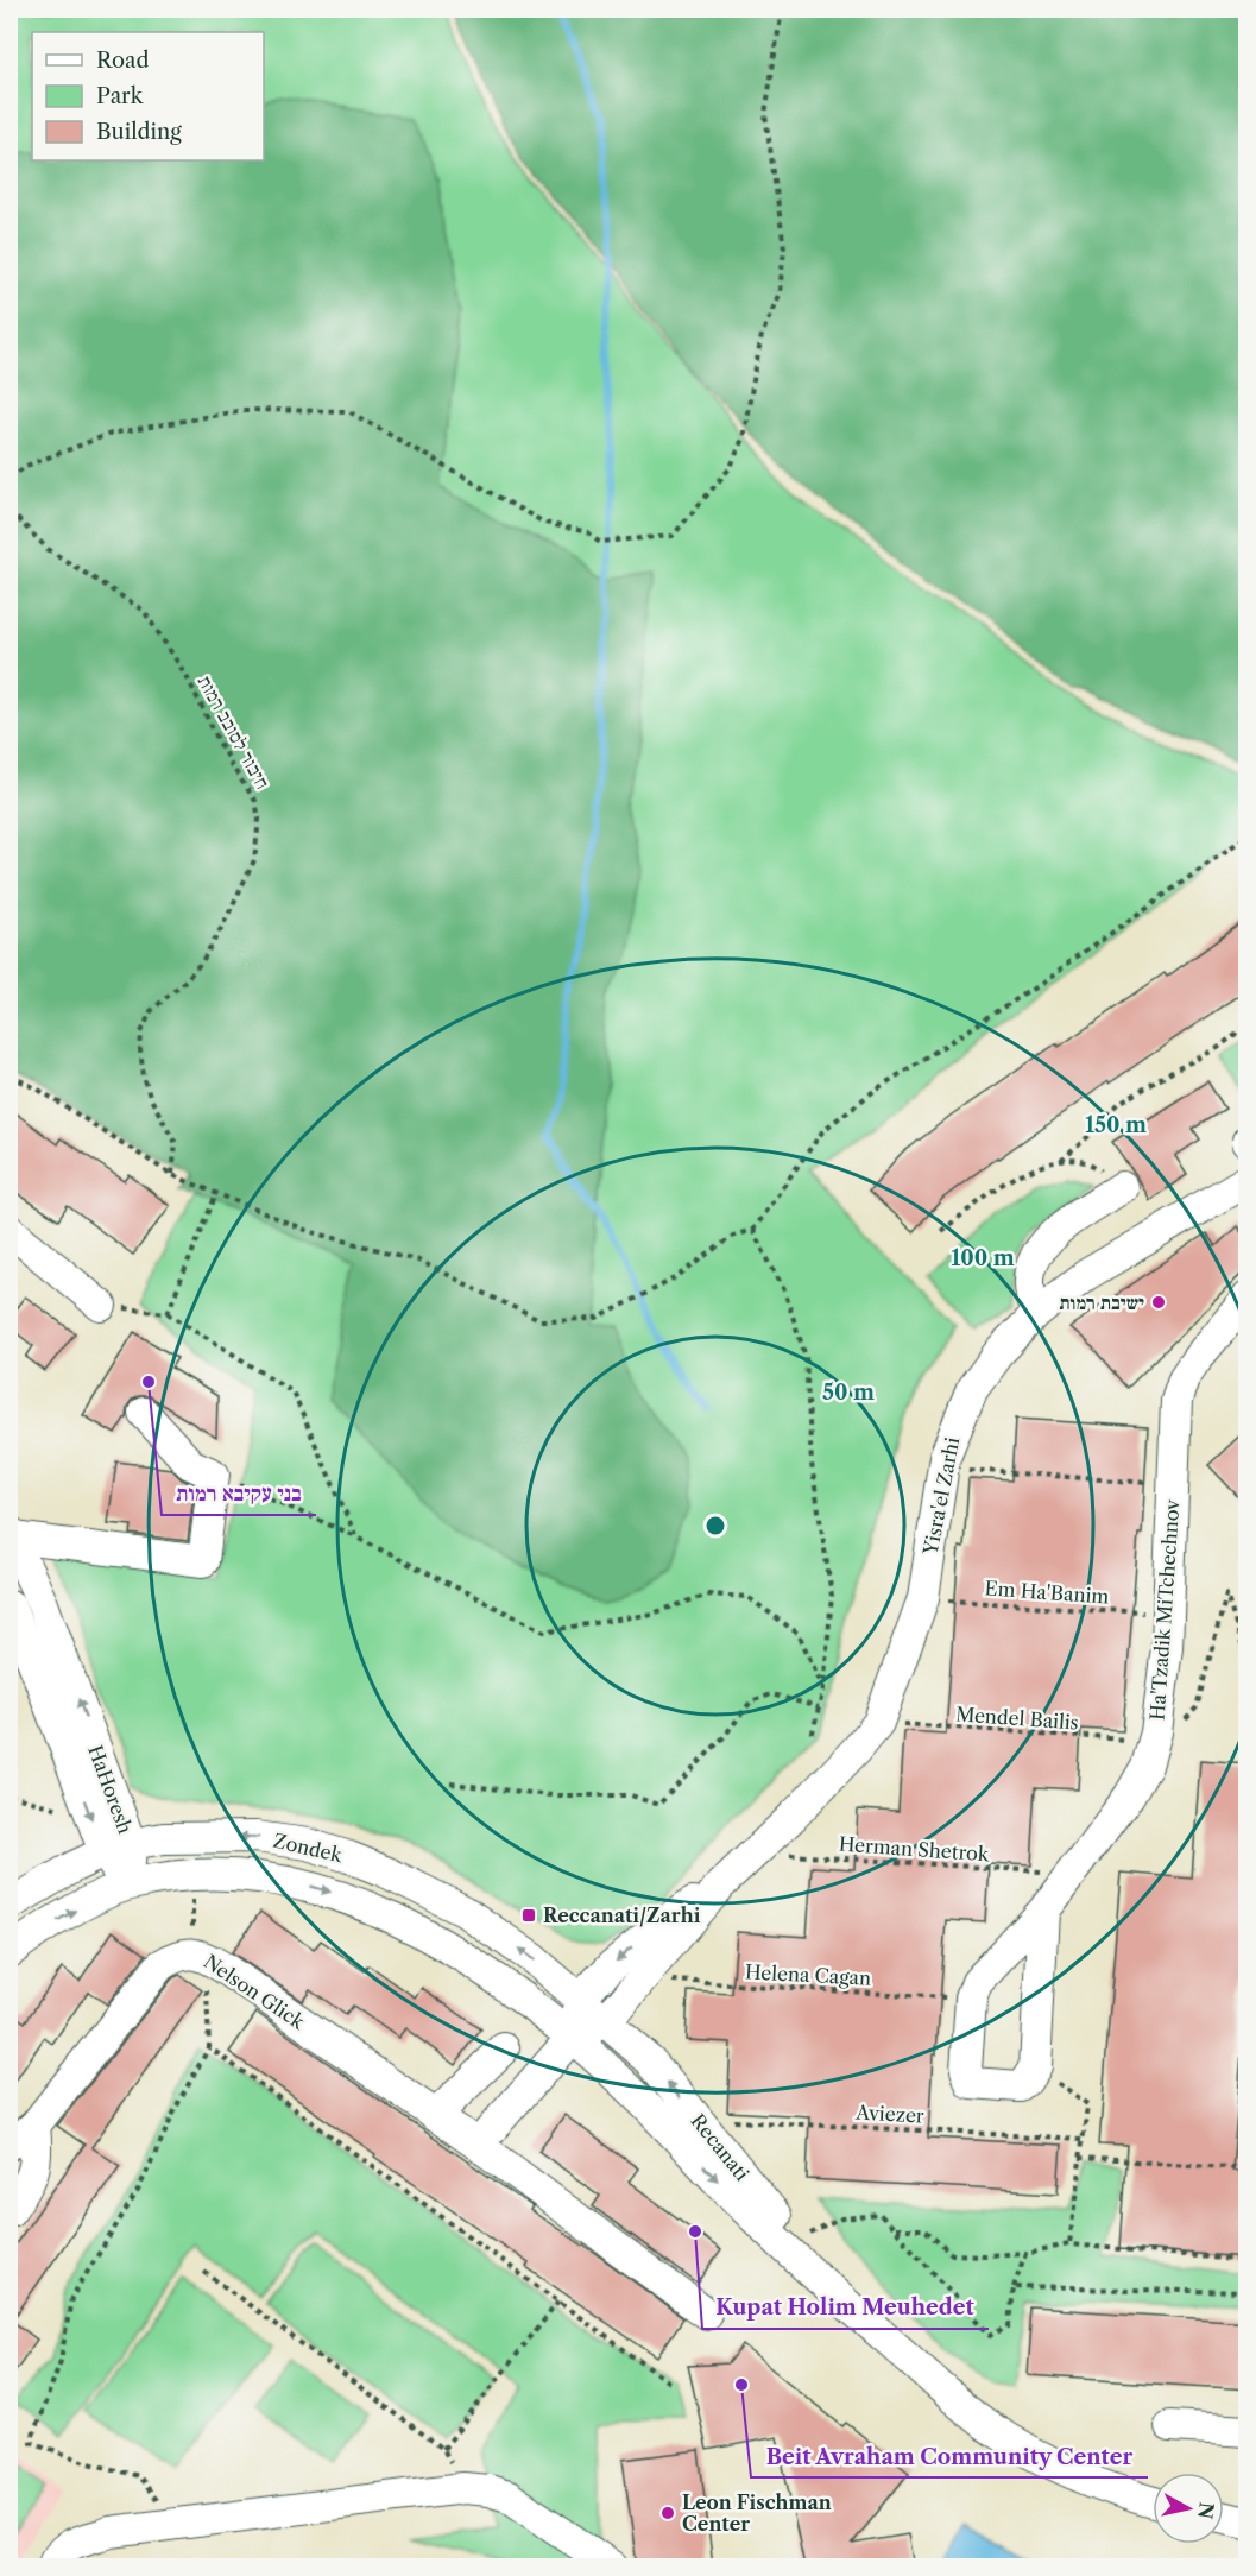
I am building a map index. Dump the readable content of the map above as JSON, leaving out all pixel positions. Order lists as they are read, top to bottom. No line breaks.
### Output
{"streets":{"street":["Yisra'el Zarhi","Ha'Tzadik MiTchechnov","HaHoresh","Zondek","Nelson Glick","Recanati"],"path":["חיבור לסובב רמות","Em Ha'Banim","Mendel Bailis","Herman Shetrok","Helena Cagan","Aviezer"]},"crossings":[["Yisra'el Zarhi","Em Ha'Banim"],["Yisra'el Zarhi","Mendel Bailis"],["Yisra'el Zarhi","Zondek"],["Yisra'el Zarhi","Herman Shetrok"],["Yisra'el Zarhi","Helena Cagan"],["Yisra'el Zarhi","Recanati"],["Em Ha'Banim","Ha'Tzadik MiTchechnov"],["Ha'Tzadik MiTchechnov","Mendel Bailis"],["Ha'Tzadik MiTchechnov","Herman Shetrok"],["Ha'Tzadik MiTchechnov","Helena Cagan"],["HaHoresh","Zondek"],["Zondek","Recanati"],["Aviezer","Recanati"]],"places":{"other":["ישיבת רמות","בני עקיבא רמות","Kupat Holim Meuhedet","Beit Avraham Community Center","Leon Fischman Center"],"transit":["Reccanati/Zarhi"]},"legend":["Road","Park","Building"],"north":"right","rings":["150 m","100 m","50 m"]}
